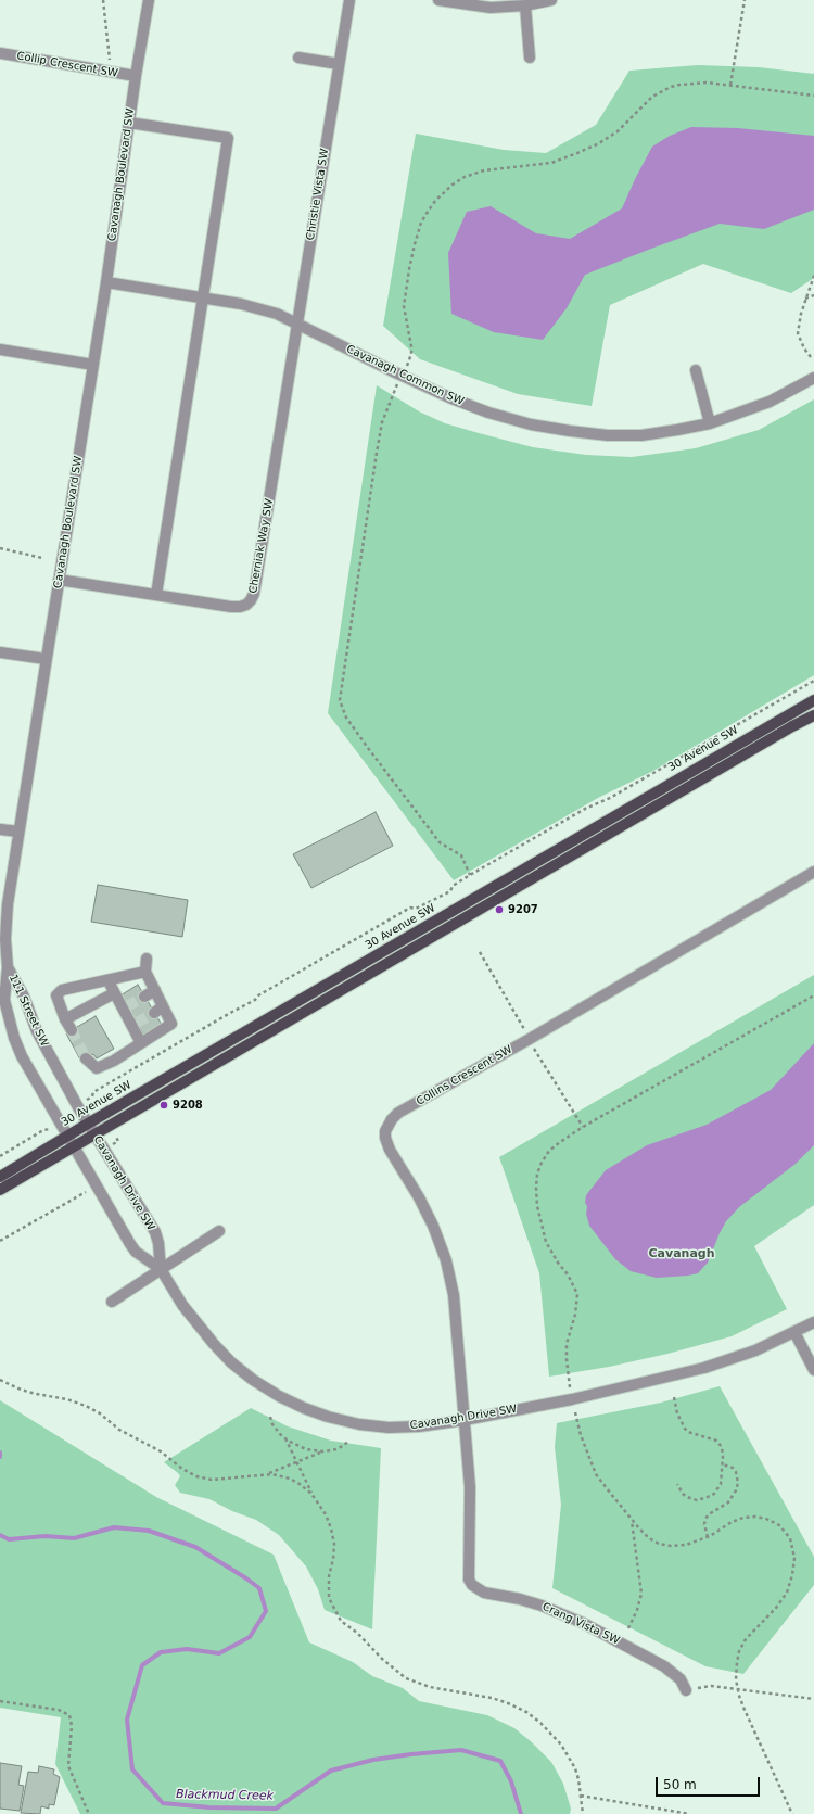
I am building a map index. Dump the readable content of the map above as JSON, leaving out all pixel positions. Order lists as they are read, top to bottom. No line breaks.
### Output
{"streets":{"main road":["30 Avenue SW"],"street":["Collip Crescent SW","Cavanagh Boulevard SW","Christie Vista SW","Cavanagh Common SW","Cherniak Way SW","111 Street SW","Collins Crescent SW","Cavanagh Drive SW","Crang Vista SW"]},"crossings":[["Collip Crescent SW","Cavanagh Boulevard SW"],["Cavanagh Boulevard SW","Cavanagh Common SW"],["Cavanagh Boulevard SW","Cherniak Way SW"],["Cavanagh Boulevard SW","111 Street SW"],["Christie Vista SW","Cavanagh Common SW"],["Christie Vista SW","Cherniak Way SW"],["Cavanagh Common SW","Cherniak Way SW"],["30 Avenue SW","111 Street SW"],["30 Avenue SW","Cavanagh Drive SW"],["111 Street SW","Cavanagh Drive SW"],["Collins Crescent SW","Cavanagh Drive SW"],["Collins Crescent SW","Crang Vista SW"],["Cavanagh Drive SW","Crang Vista SW"]],"districts":["Cavanagh"],"water":["Blackmud Creek"],"places":["9207","9208"],"scale_bar":"50 m"}
